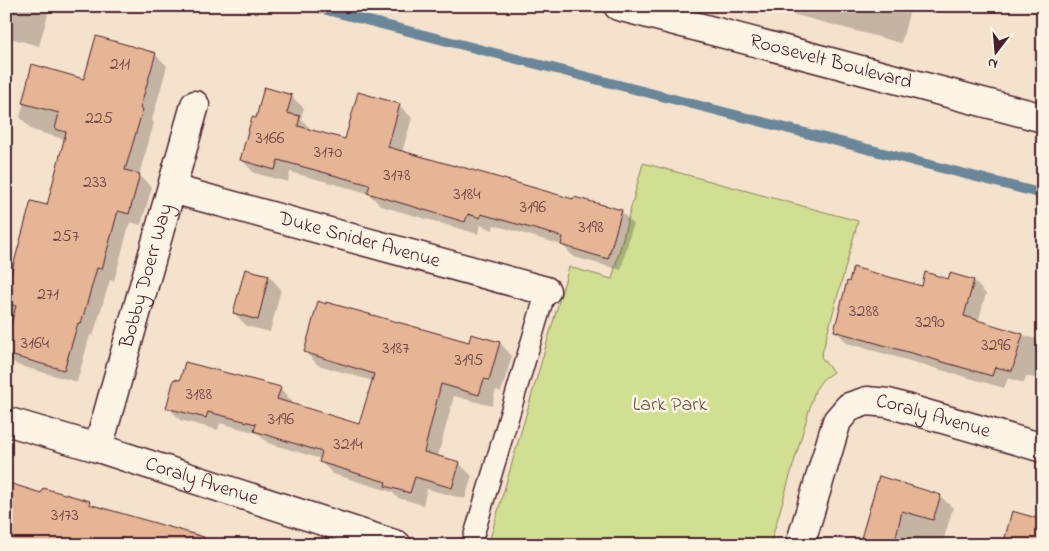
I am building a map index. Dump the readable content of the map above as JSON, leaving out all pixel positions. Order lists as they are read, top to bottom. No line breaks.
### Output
{"streets":{"street":["Roosevelt Boulevard","Duke Snider Avenue","Bobby Doerr Way","Coraly Avenue"]},"crossings":[["Duke Snider Avenue","Bobby Doerr Way"],["Bobby Doerr Way","Coraly Avenue"]],"parks":["Lark Park"],"house_numbers":["211","225","3166","3170","3178","233","3184","3196","3198","257","271","3288","3290","3164","3296","3187","3195","3188","3196","3214","3173"],"north":"bottom"}
